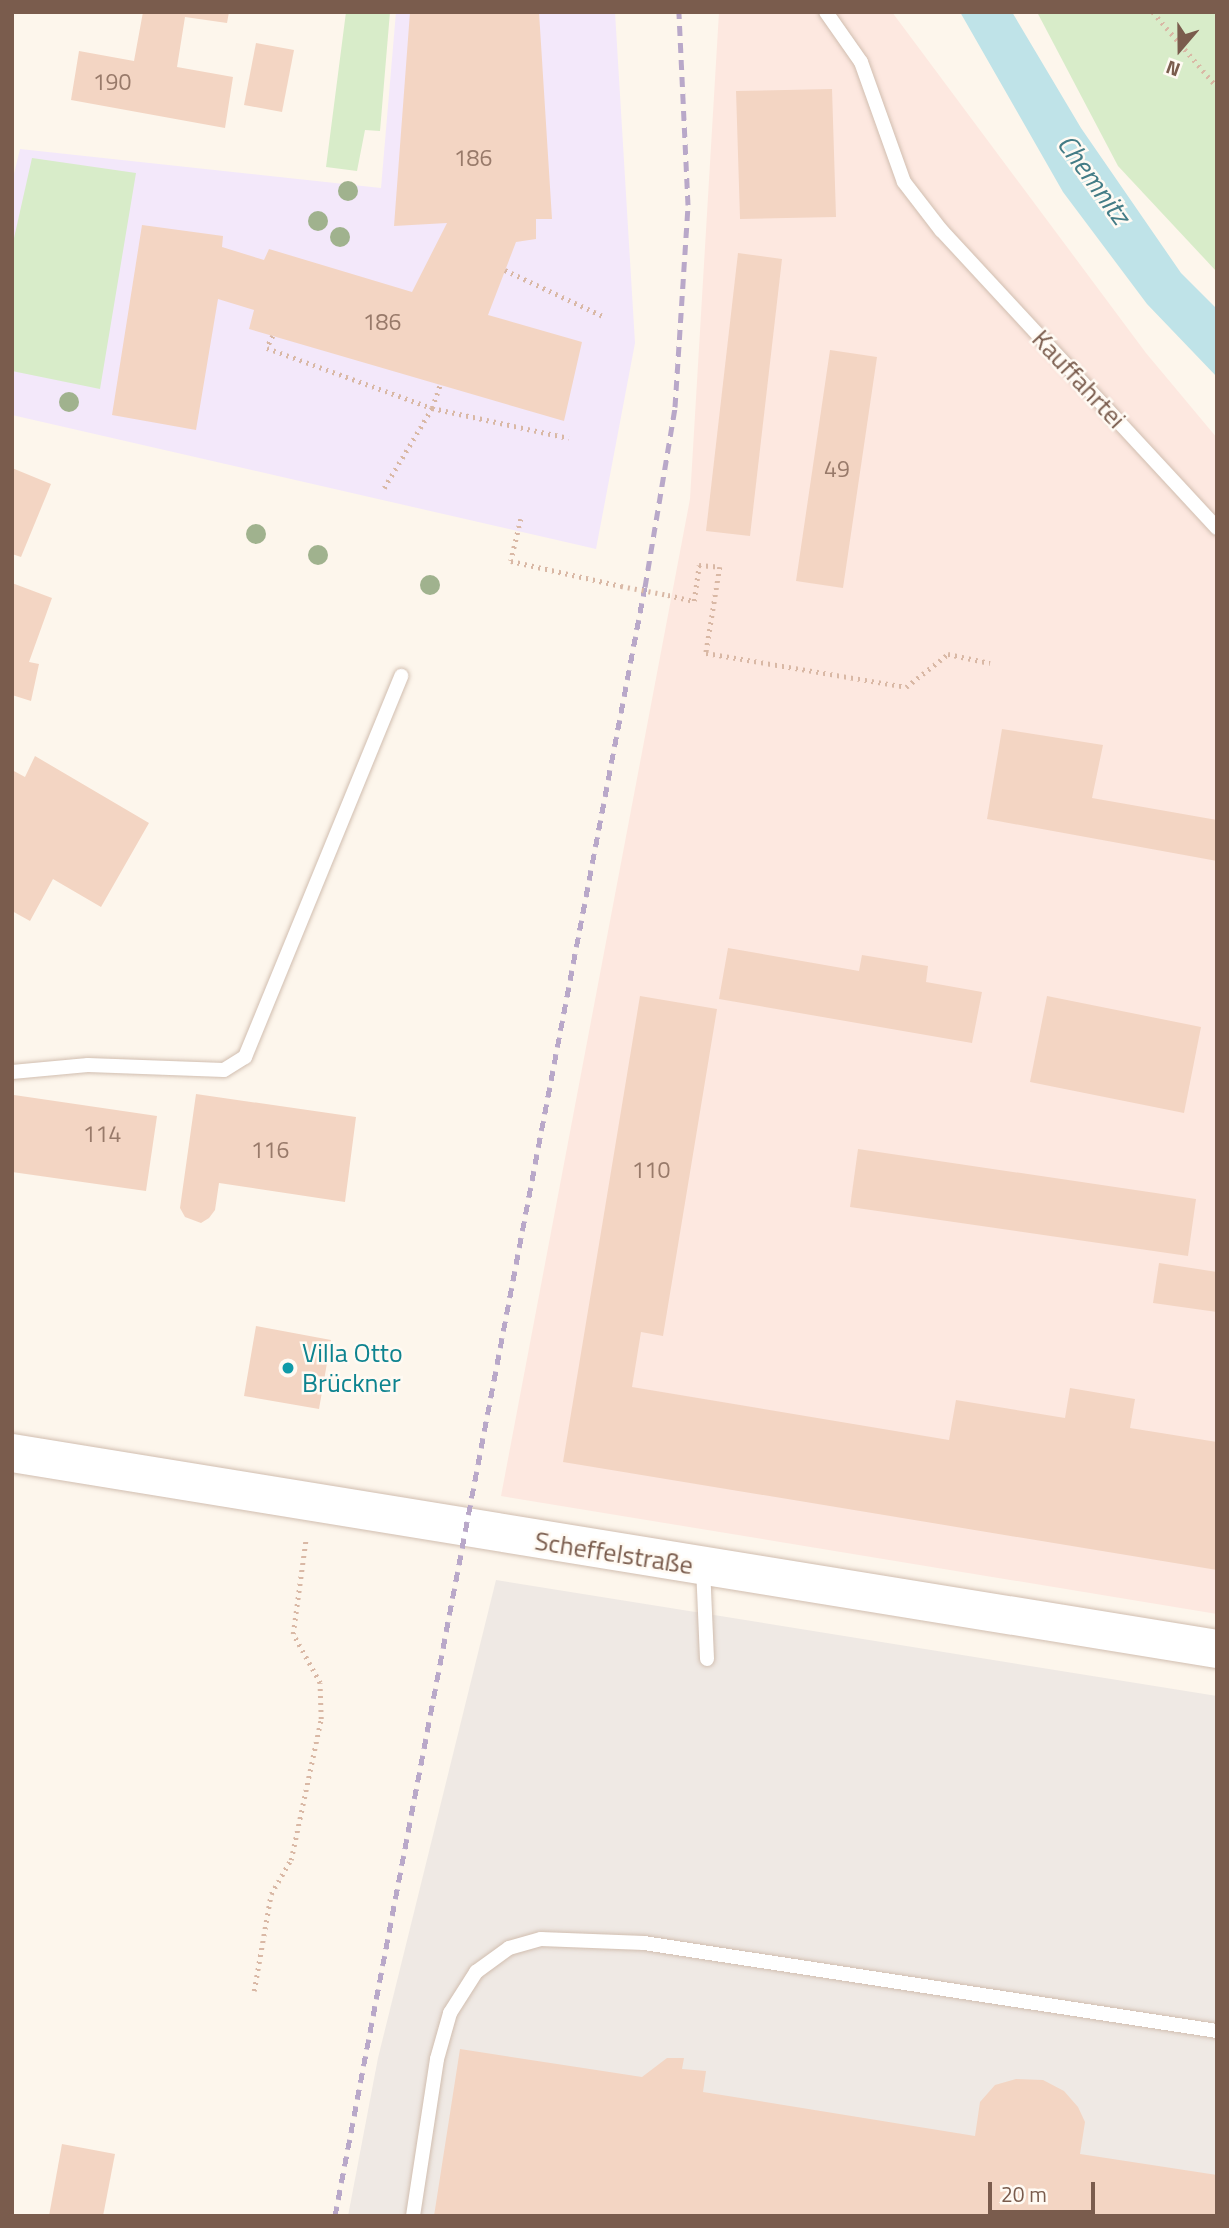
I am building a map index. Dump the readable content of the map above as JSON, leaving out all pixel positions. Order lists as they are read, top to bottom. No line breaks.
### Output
{"streets":{"main road":["Scheffelstraße"],"lane":["Kauffahrtei"]},"water":["Chemnitz"],"places":["Villa Otto Brückner"],"house_numbers":["190","186","186","49","114","116","110"],"scale_bar":"20 m","north":"bottom"}
